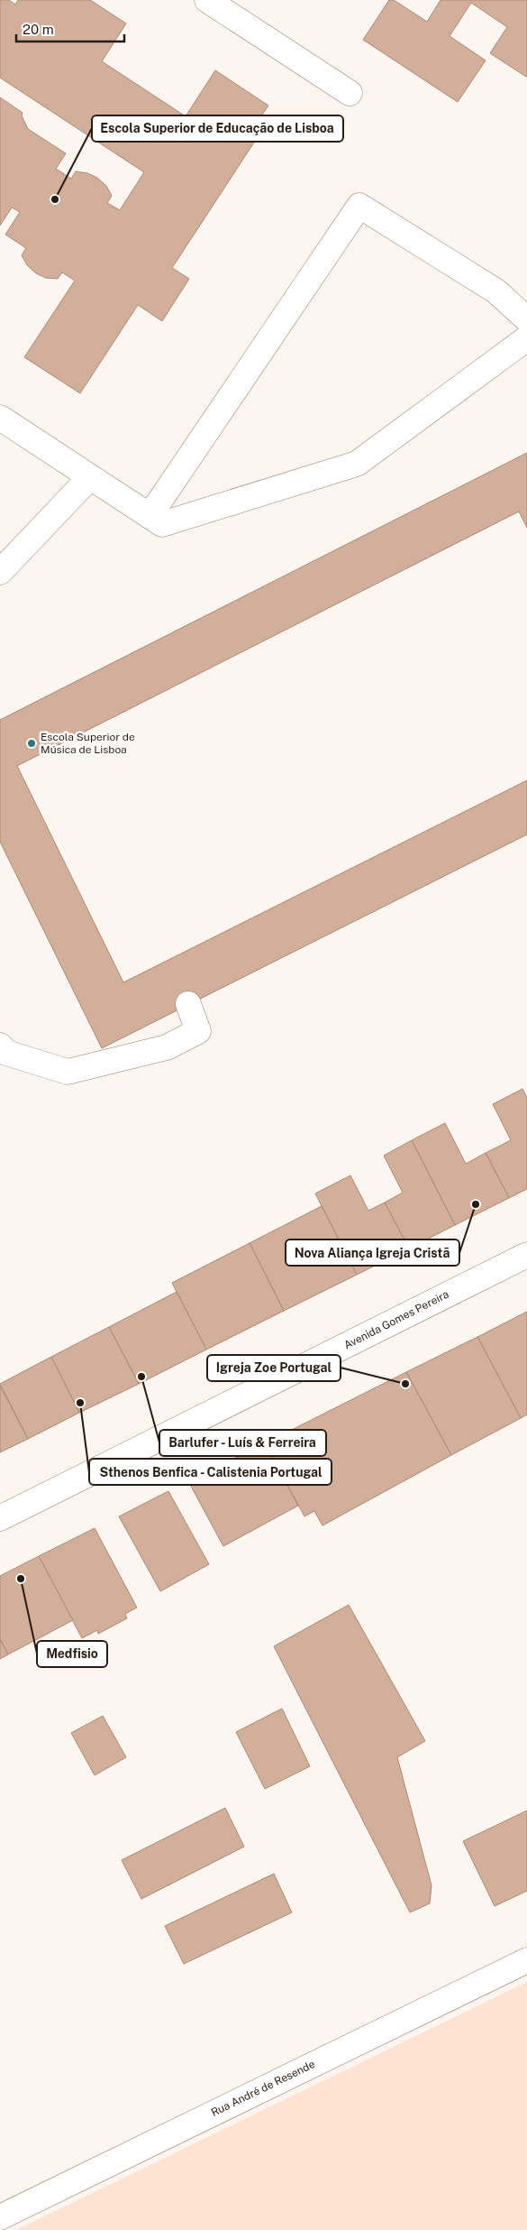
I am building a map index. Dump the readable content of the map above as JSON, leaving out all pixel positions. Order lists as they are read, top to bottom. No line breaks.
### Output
{"streets":{"street":["Avenida Gomes Pereira","Rua André de Resende"]},"places":["Escola Superior de Educação de Lisboa","Escola Superior de Música de Lisboa","Nova Aliança Igreja Cristã","Barlufer - Luís & Ferreira","Igreja Zoe Portugal","Sthenos Benfica - Calistenia Portugal","Medfisio"],"scale_bar":"20 m"}
